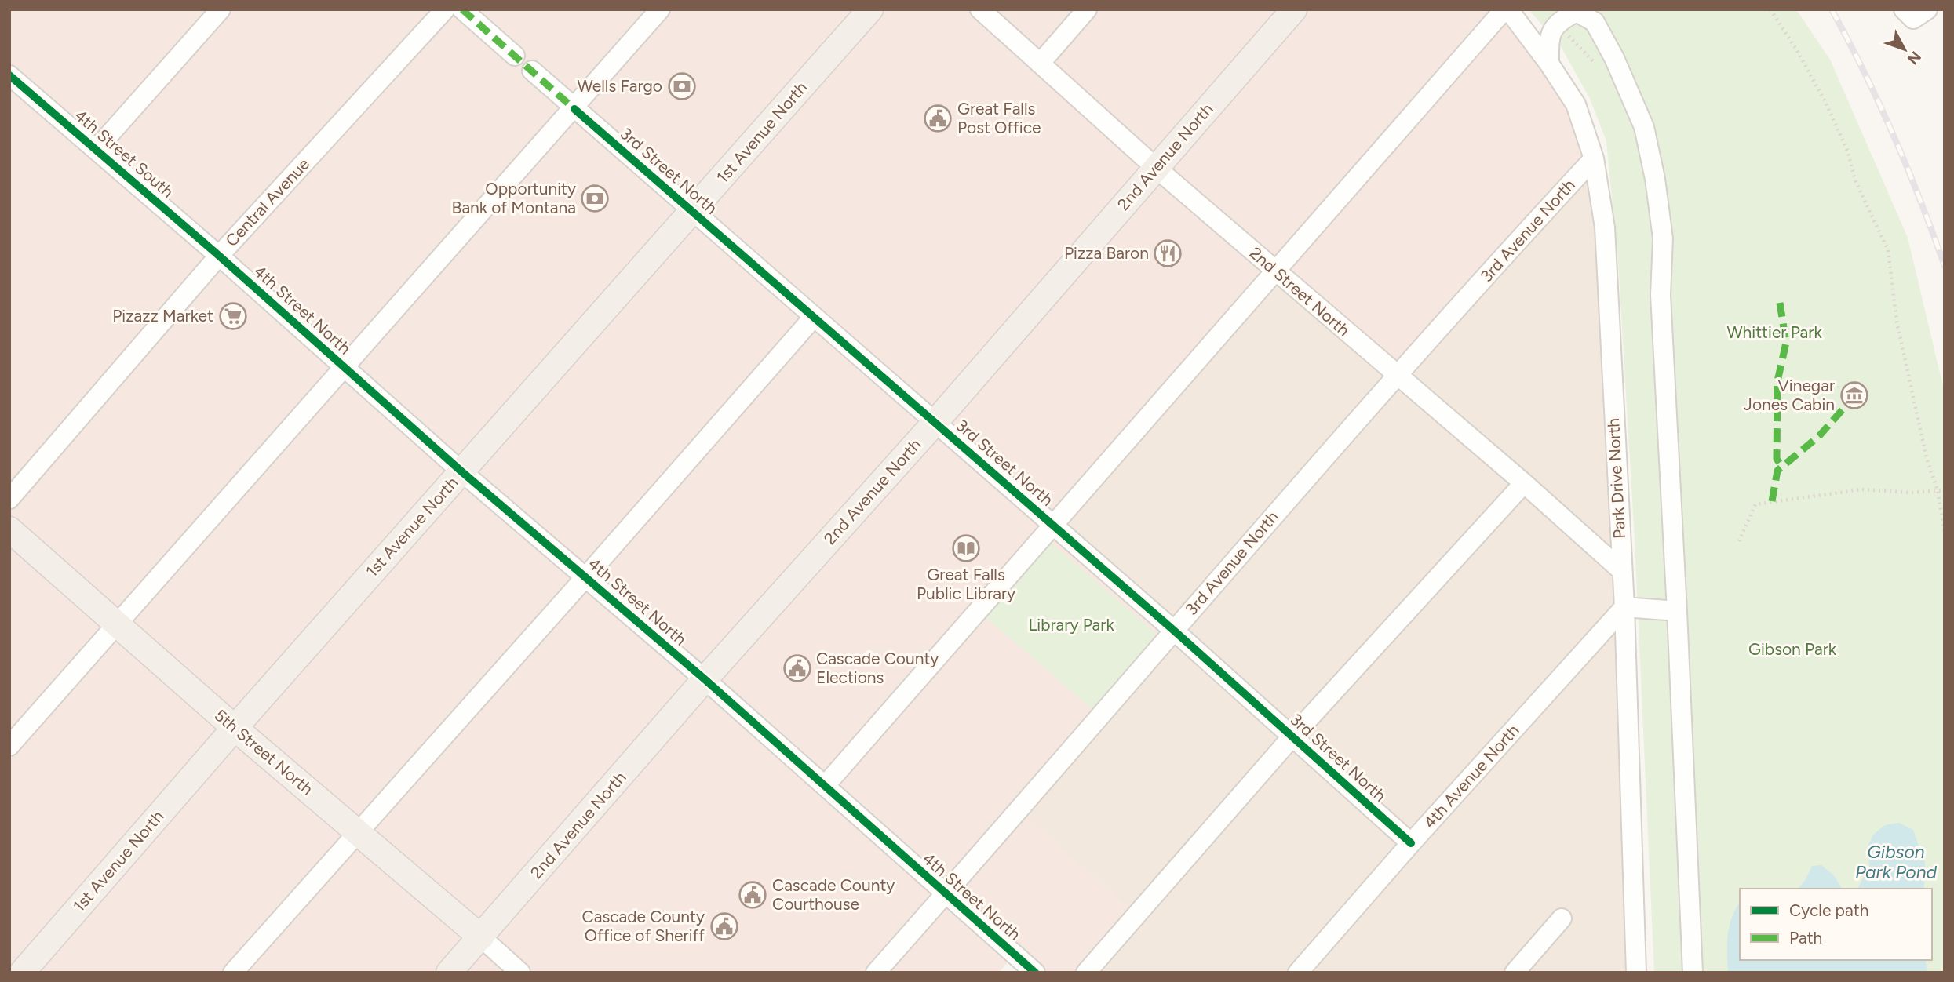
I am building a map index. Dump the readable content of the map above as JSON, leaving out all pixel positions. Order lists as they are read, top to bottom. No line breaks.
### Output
{"streets":{"main road":["1st Avenue North","2nd Avenue North","5th Street North"],"street":["4th Street South","3rd Street North","Central Avenue","3rd Avenue North","2nd Street North","4th Street North","Park Drive North","4th Avenue North"]},"crossings":[["1st Avenue North","3rd Street North"],["1st Avenue North","4th Street North"],["1st Avenue North","5th Street North"],["4th Street South","Central Avenue"],["4th Street South","4th Street North"],["2nd Avenue North","3rd Street North"],["2nd Avenue North","2nd Street North"],["2nd Avenue North","4th Street North"],["2nd Avenue North","5th Street North"],["3rd Street North","3rd Avenue North"],["3rd Street North","4th Avenue North"],["Central Avenue","4th Street North"],["3rd Avenue North","2nd Street North"],["3rd Avenue North","4th Street North"],["3rd Avenue North","Park Drive North"],["2nd Street North","Park Drive North"],["Park Drive North","4th Avenue North"]],"water":["Gibson Park Pond"],"parks":["Whittier Park","Library Park","Gibson Park"],"places":{"bank":["Wells Fargo","Opportunity Bank of Montana"],"public building":["Great Falls Post Office","Cascade County Elections","Cascade County Courthouse","Cascade County Office of Sheriff"],"restaurant":["Pizza Baron"],"supermarket":["Pizazz Market"],"museum":["Vinegar Jones Cabin"],"library":["Great Falls Public Library"]},"legend":["Cycle path","Path"],"north":"bottom right"}
